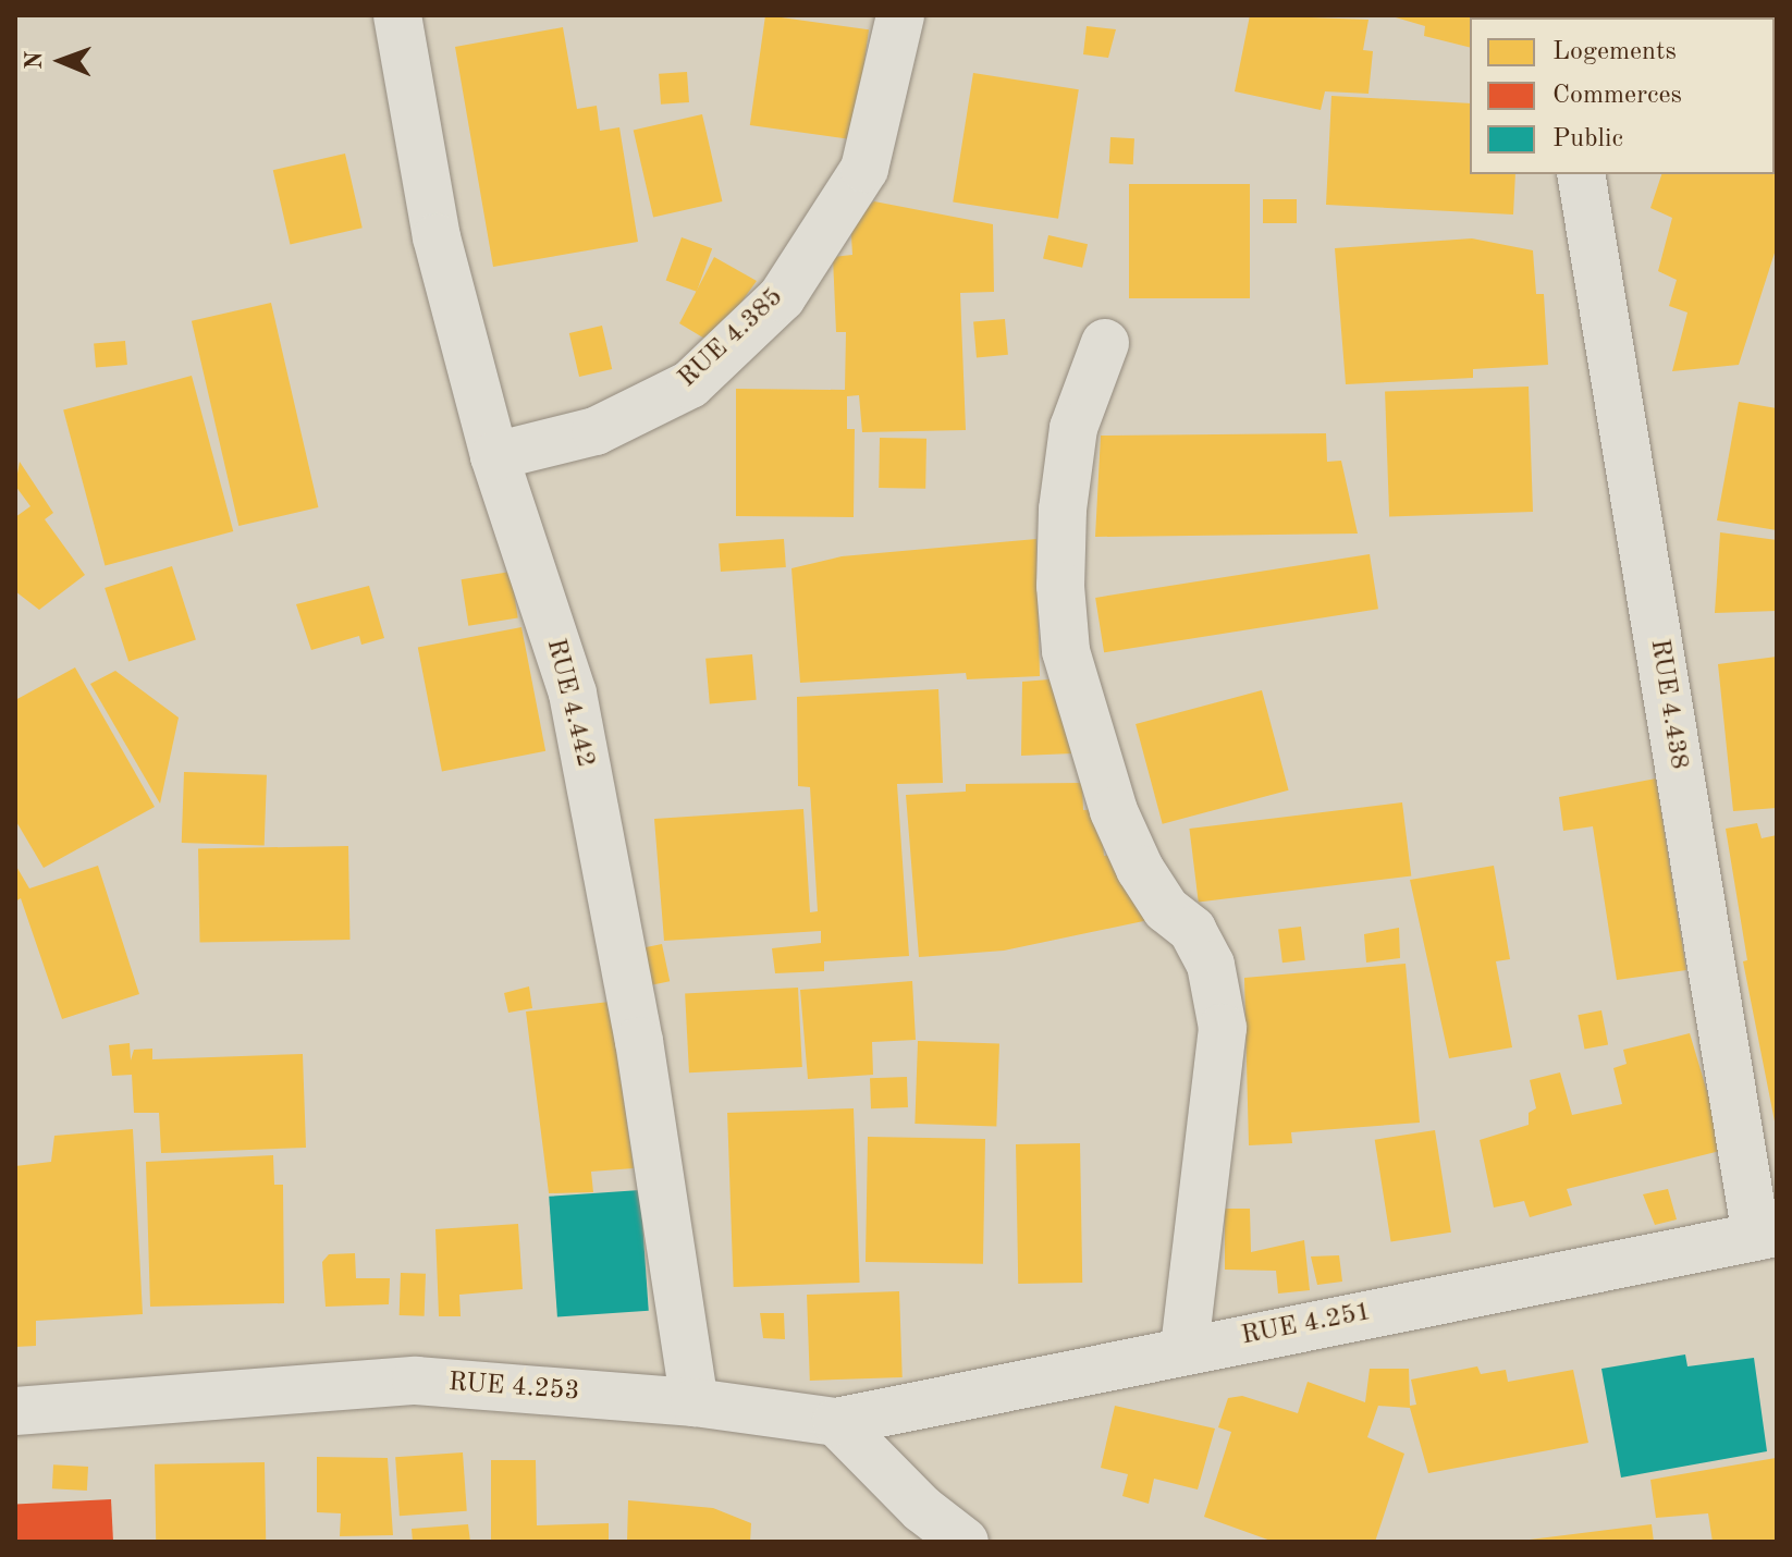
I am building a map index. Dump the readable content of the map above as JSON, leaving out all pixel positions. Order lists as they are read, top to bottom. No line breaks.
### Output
{"streets":{"street":["RUE 4.385","RUE 4.442","RUE 4.438","RUE 4.251","RUE 4.253"]},"crossings":[["RUE 4.385","RUE 4.442"],["RUE 4.442","RUE 4.253"],["RUE 4.438","RUE 4.251"],["RUE 4.251","RUE 4.253"]],"legend":["Logements","Commerces","Public"],"north":"left"}
